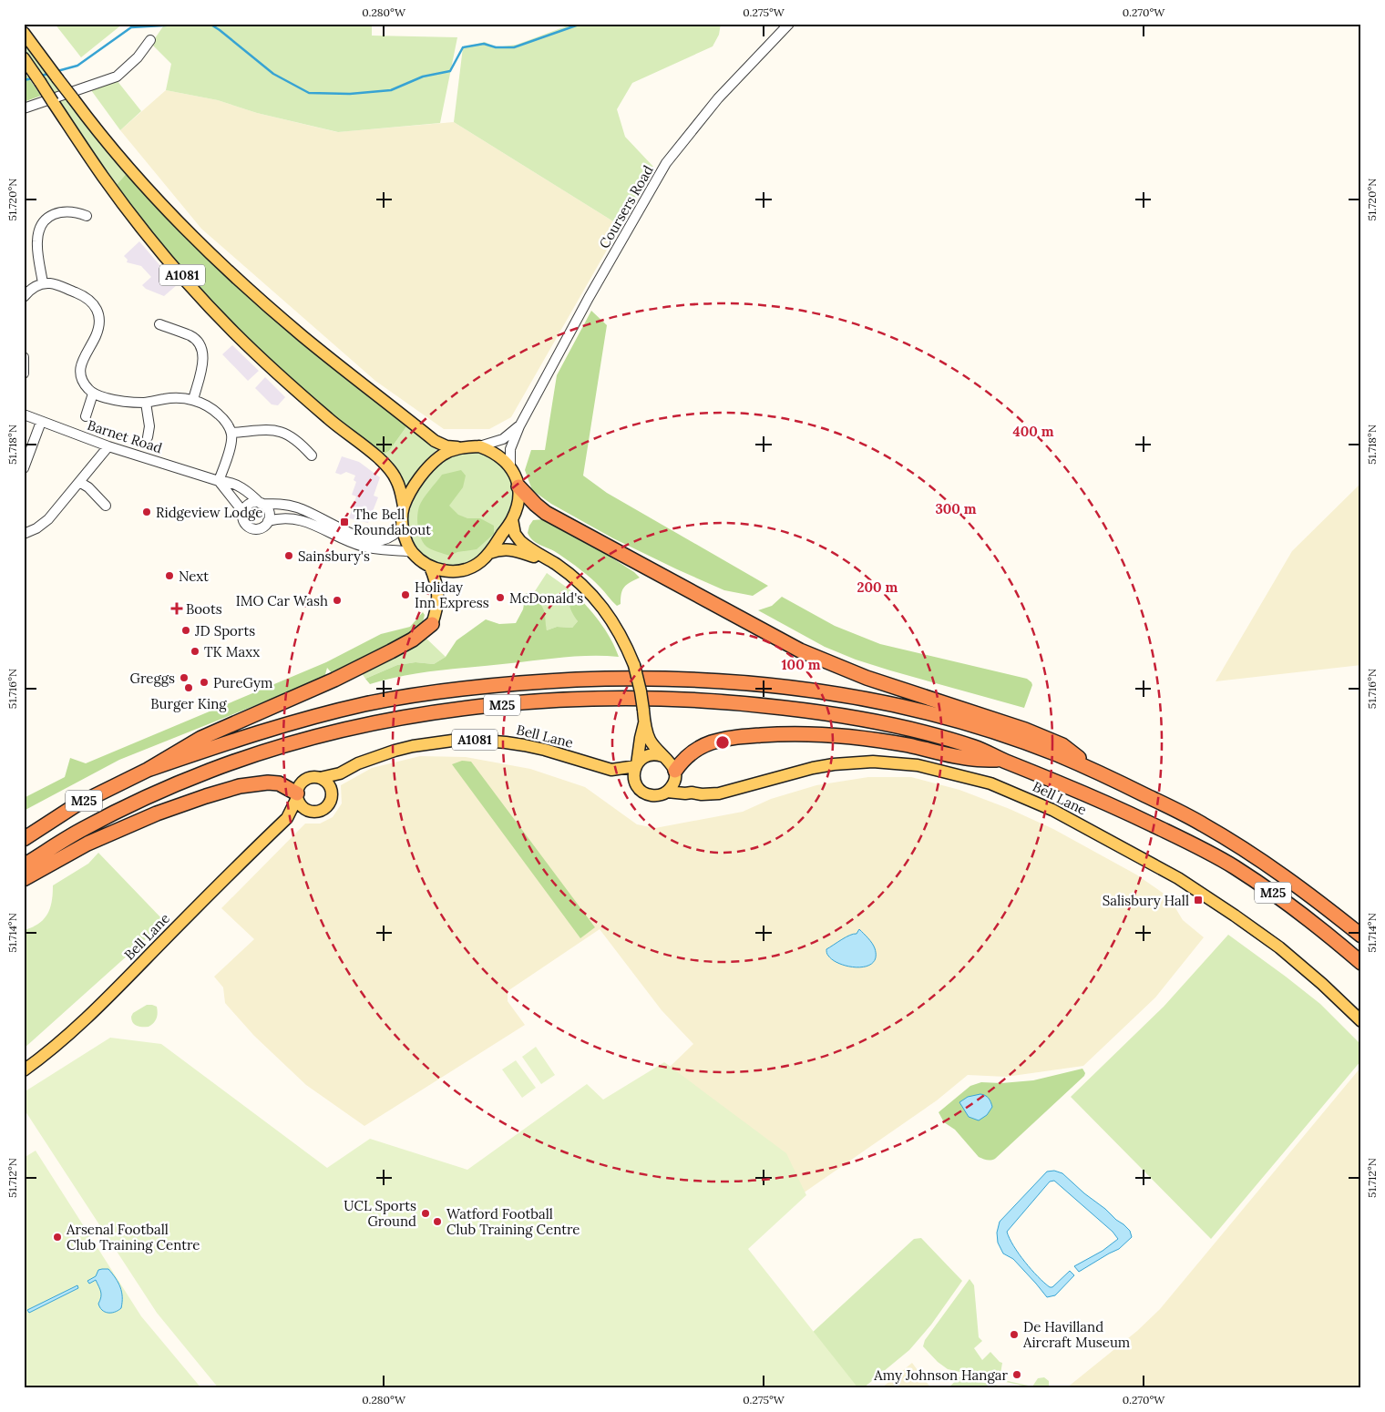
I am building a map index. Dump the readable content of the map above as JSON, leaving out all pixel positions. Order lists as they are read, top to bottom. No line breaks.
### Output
{"streets":{"highway":["M25"],"main road":["A1081","Bell Lane"],"street":["Coursers Road","Barnet Road"]},"crossings":[["Coursers Road","A1081"],["Coursers Road","M25"],["A1081","M25"],["M25","Bell Lane"]],"places":{"other":["Ridgeview Lodge","Sainsbury's","Next","Holiday Inn Express","McDonald's","IMO Car Wash","JD Sports","TK Maxx","Greggs","PureGym","Burger King","UCL Sports Ground","Watford Football Club Training Centre","Arsenal Football Club Training Centre","De Havilland Aircraft Museum","Amy Johnson Hangar"],"transit":["The Bell Roundabout","Salisbury Hall"],"health":["Boots"]},"coordinates":["0.280°W","0.275°W","0.270°W","51.720°N","51.718°N","51.716°N","51.714°N","51.712°N"],"rings":["400 m","300 m","200 m","100 m"]}
